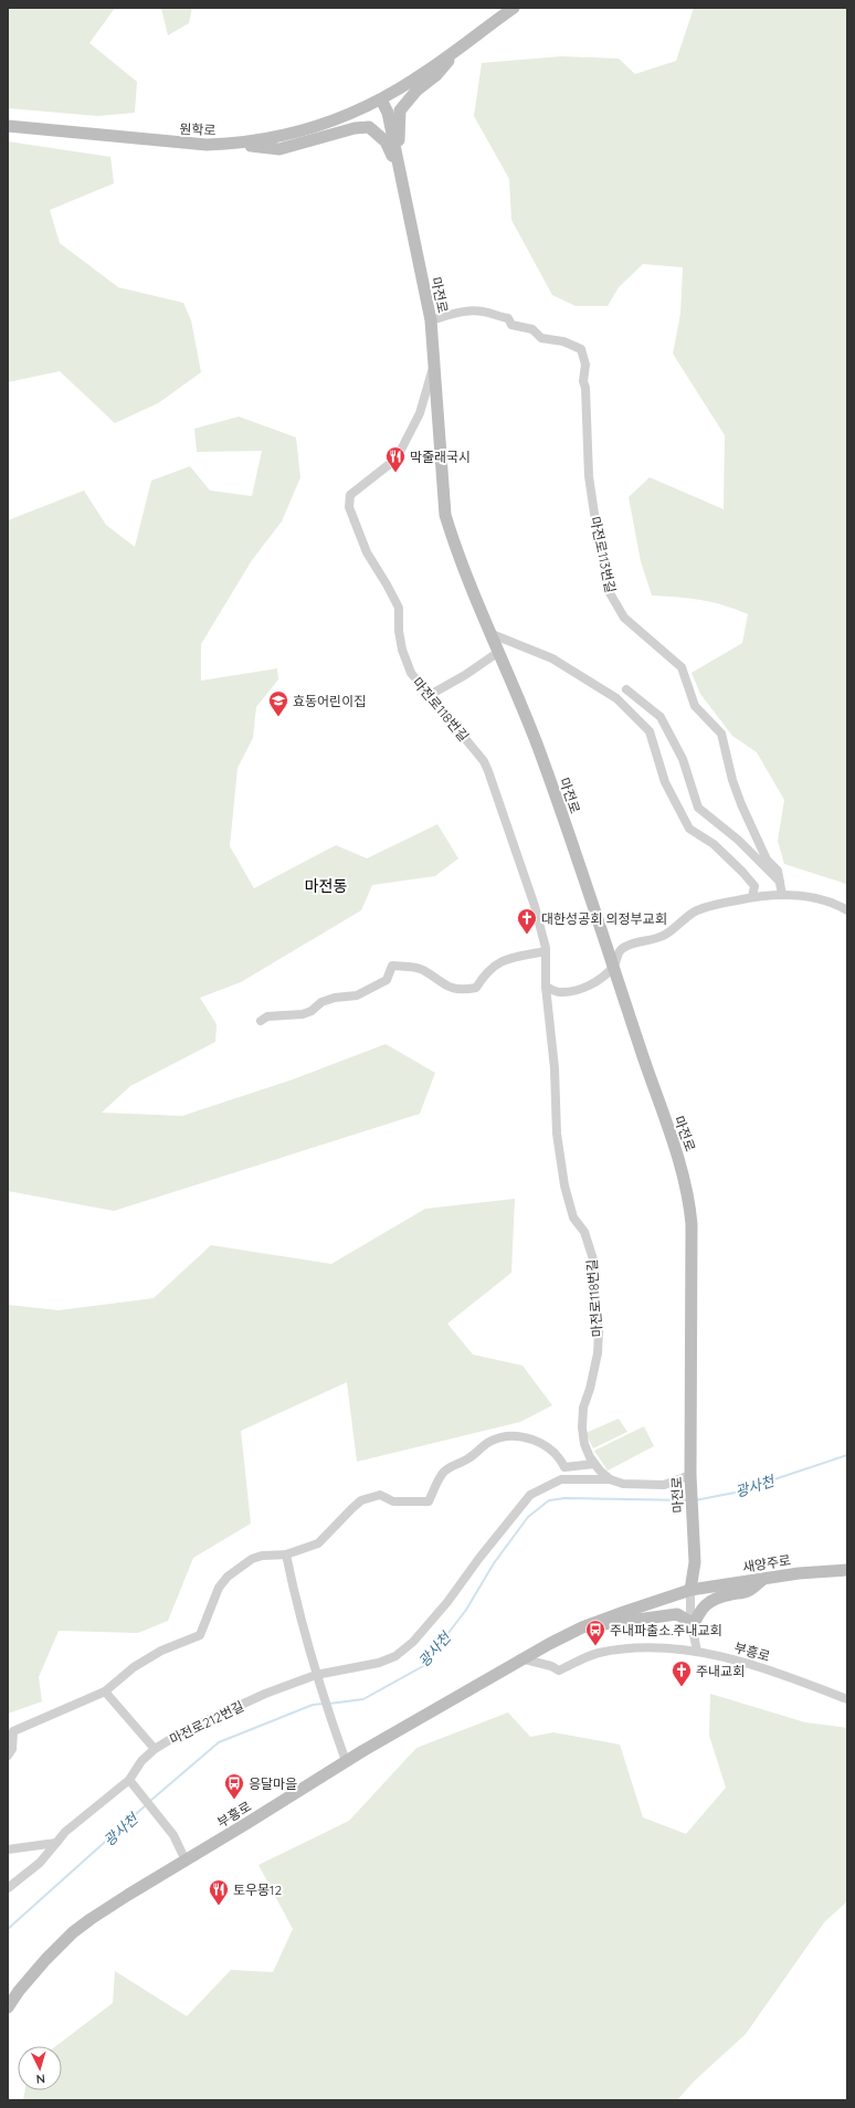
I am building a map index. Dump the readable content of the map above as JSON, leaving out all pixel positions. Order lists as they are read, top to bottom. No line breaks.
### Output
{"streets":{"street":["원학로","마전로","마전로113번길","마전로118번길","새양주로","부흥로","마전로212번길"]},"crossings":[["원학로","마전로"],["마전로","마전로113번길"],["마전로","마전로118번길"],["마전로","새양주로"],["마전로","부흥로"],["마전로118번길","마전로212번길"],["새양주로","부흥로"]],"districts":["마전동"],"water":["광사천"],"places":{"restaurant":["막줄래국시","토우몽12"],"school or university":["효동어린이집"],"church":["대한성공회 의정부교회","주내교회"],"bus stop":["주내파출소.주내교회","응달마을"]},"north":"bottom"}
